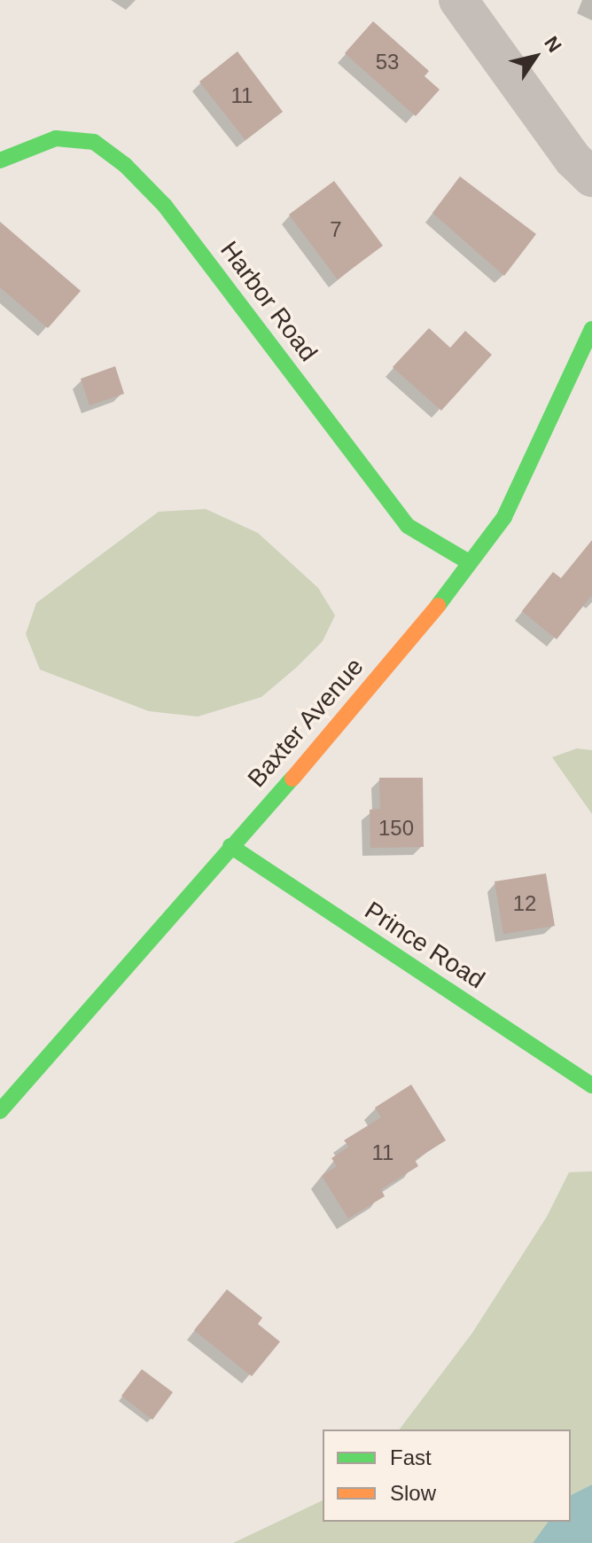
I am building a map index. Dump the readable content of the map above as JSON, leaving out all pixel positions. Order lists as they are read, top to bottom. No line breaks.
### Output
{"streets":{"street":["Harbor Road","Baxter Avenue","Prince Road"]},"crossings":[["Harbor Road","Baxter Avenue"],["Baxter Avenue","Prince Road"]],"house_numbers":["53","11","7","150","12","11"],"legend":["Fast","Slow"],"north":"top right"}
